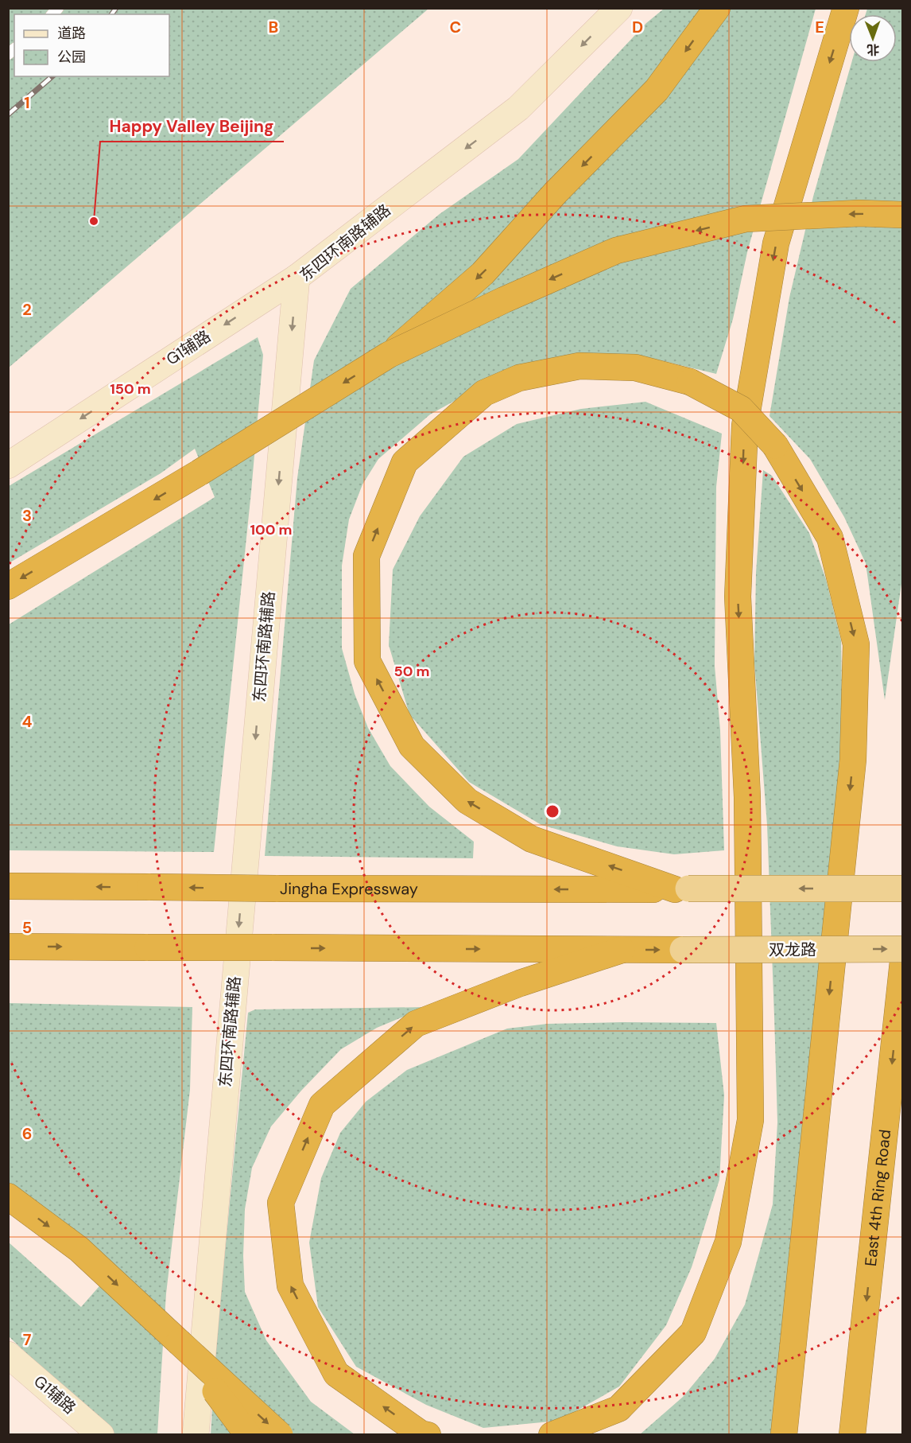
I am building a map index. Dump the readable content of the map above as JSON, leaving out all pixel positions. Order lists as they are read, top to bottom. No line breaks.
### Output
{"streets":{"highway":["Jingha Expressway","East 4th Ring Road"],"main road":["东四环南路辅路","G1辅路","双龙路"]},"crossings":[["东四环南路辅路","G1辅路"]],"one_way":["东四环南路辅路","G1辅路"],"places":["Happy Valley Beijing"],"legend":["道路","公园"],"north":"bottom","grid":{"columns":["B","C","D","E"],"rows":["1","2","3","4","5","6","7"]},"rings":["150 m","100 m","50 m"]}
